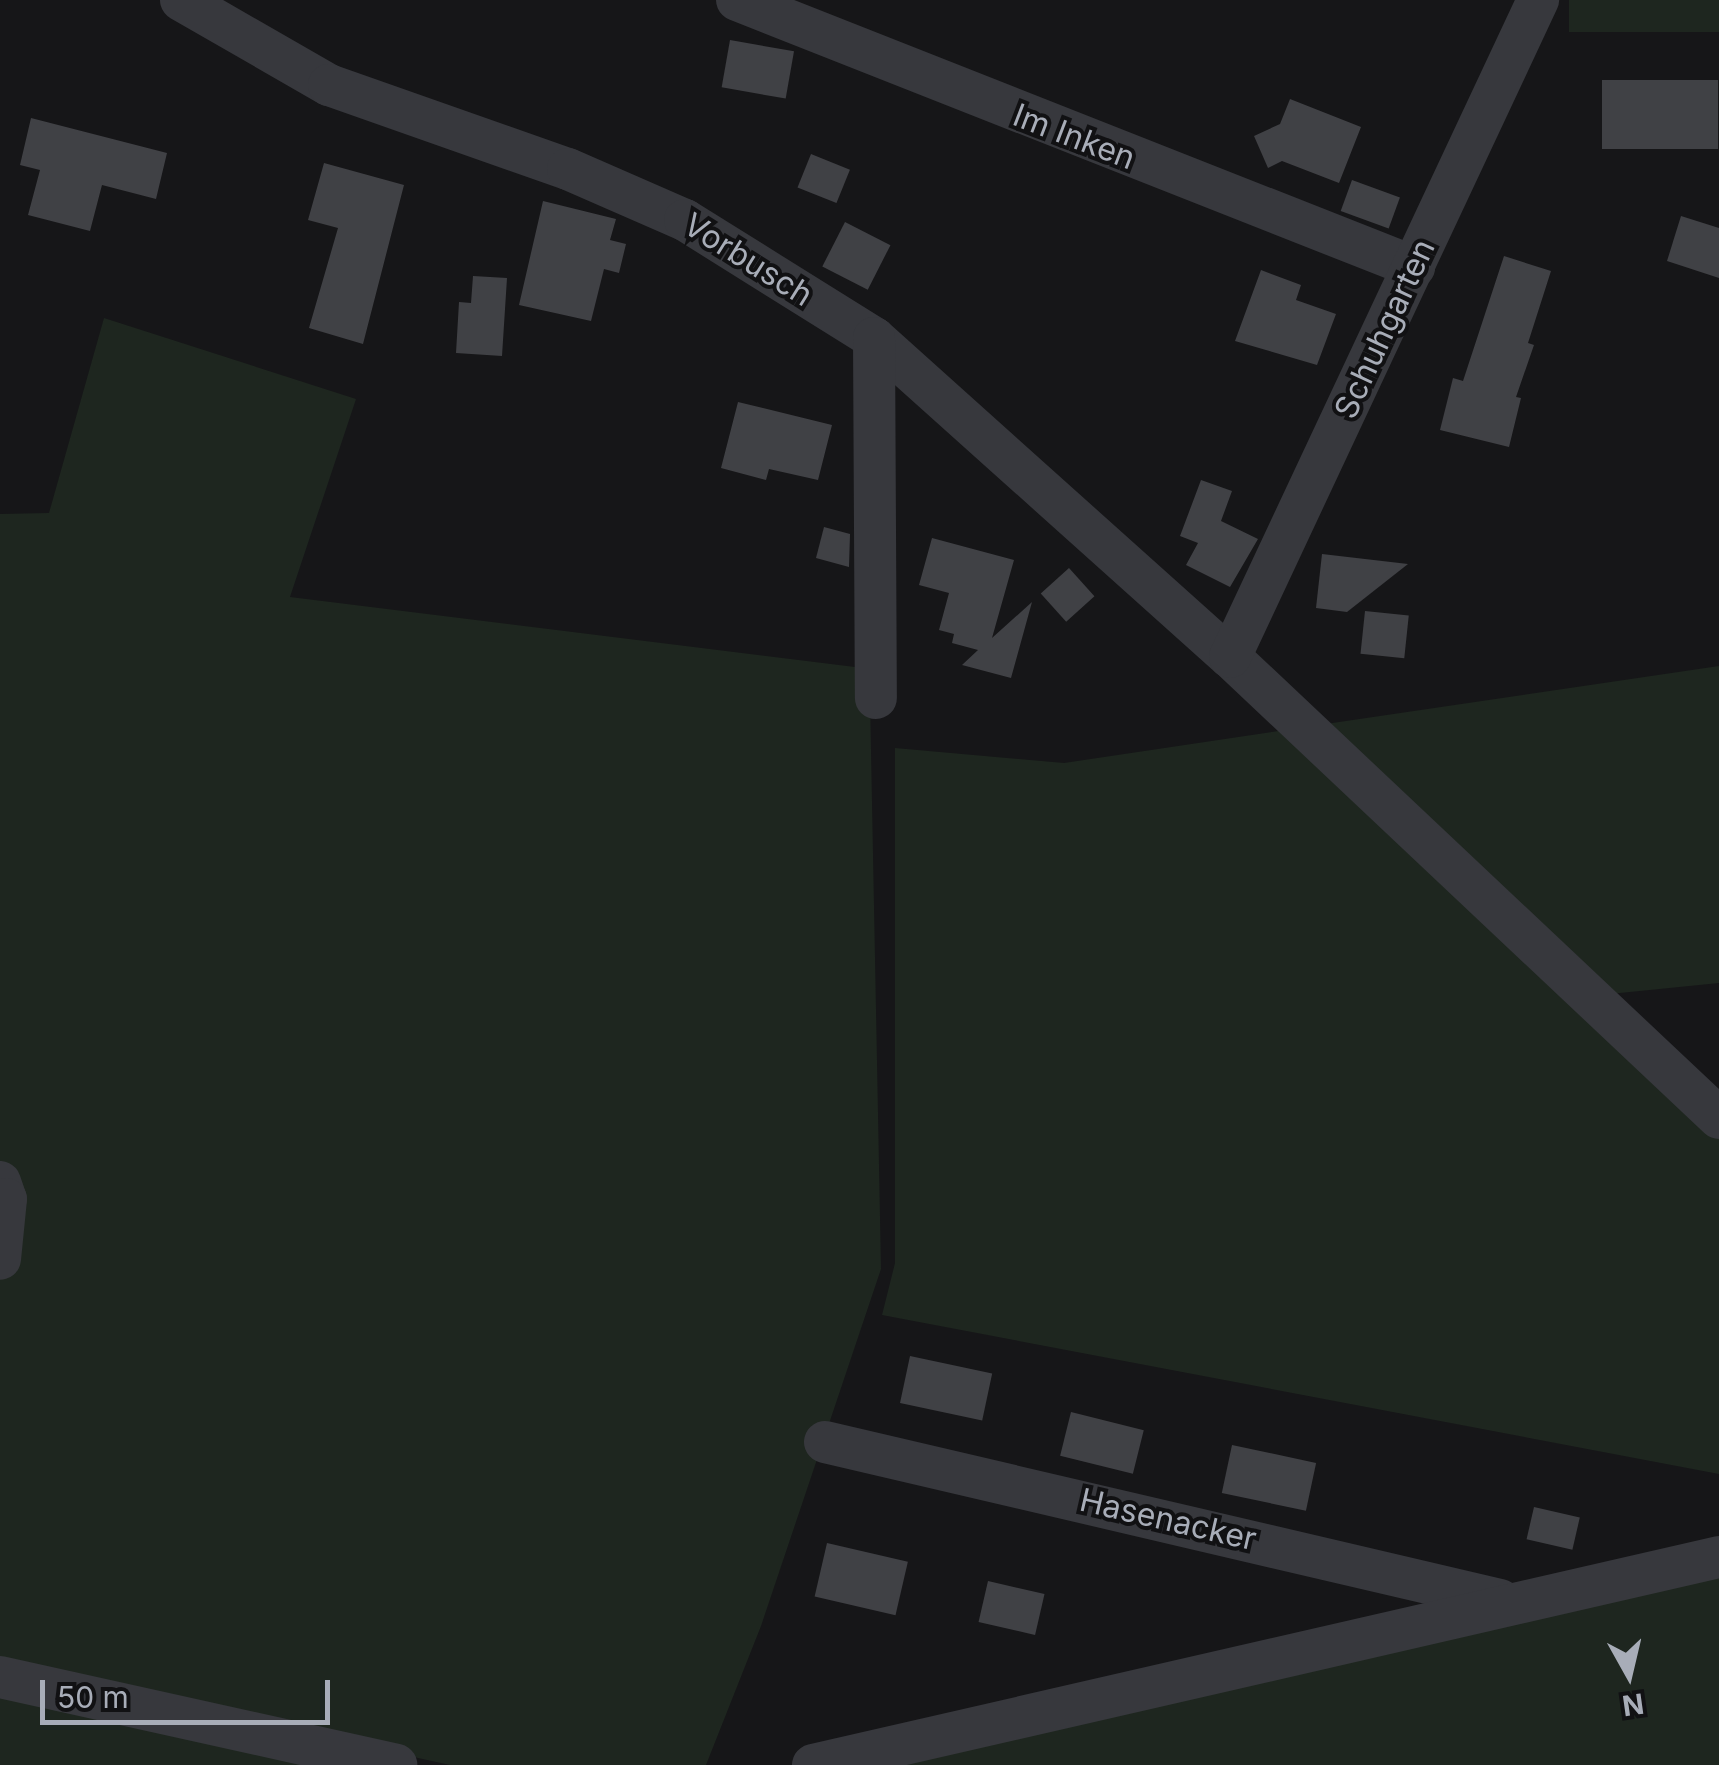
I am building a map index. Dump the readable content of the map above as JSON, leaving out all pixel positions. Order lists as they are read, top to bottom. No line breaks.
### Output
{"streets":{"street":["Im Inken","Vorbusch","Schuhgarten","Hasenacker"]},"crossings":[["Im Inken","Schuhgarten"],["Vorbusch","Schuhgarten"]],"scale_bar":"50 m","north":"bottom"}
